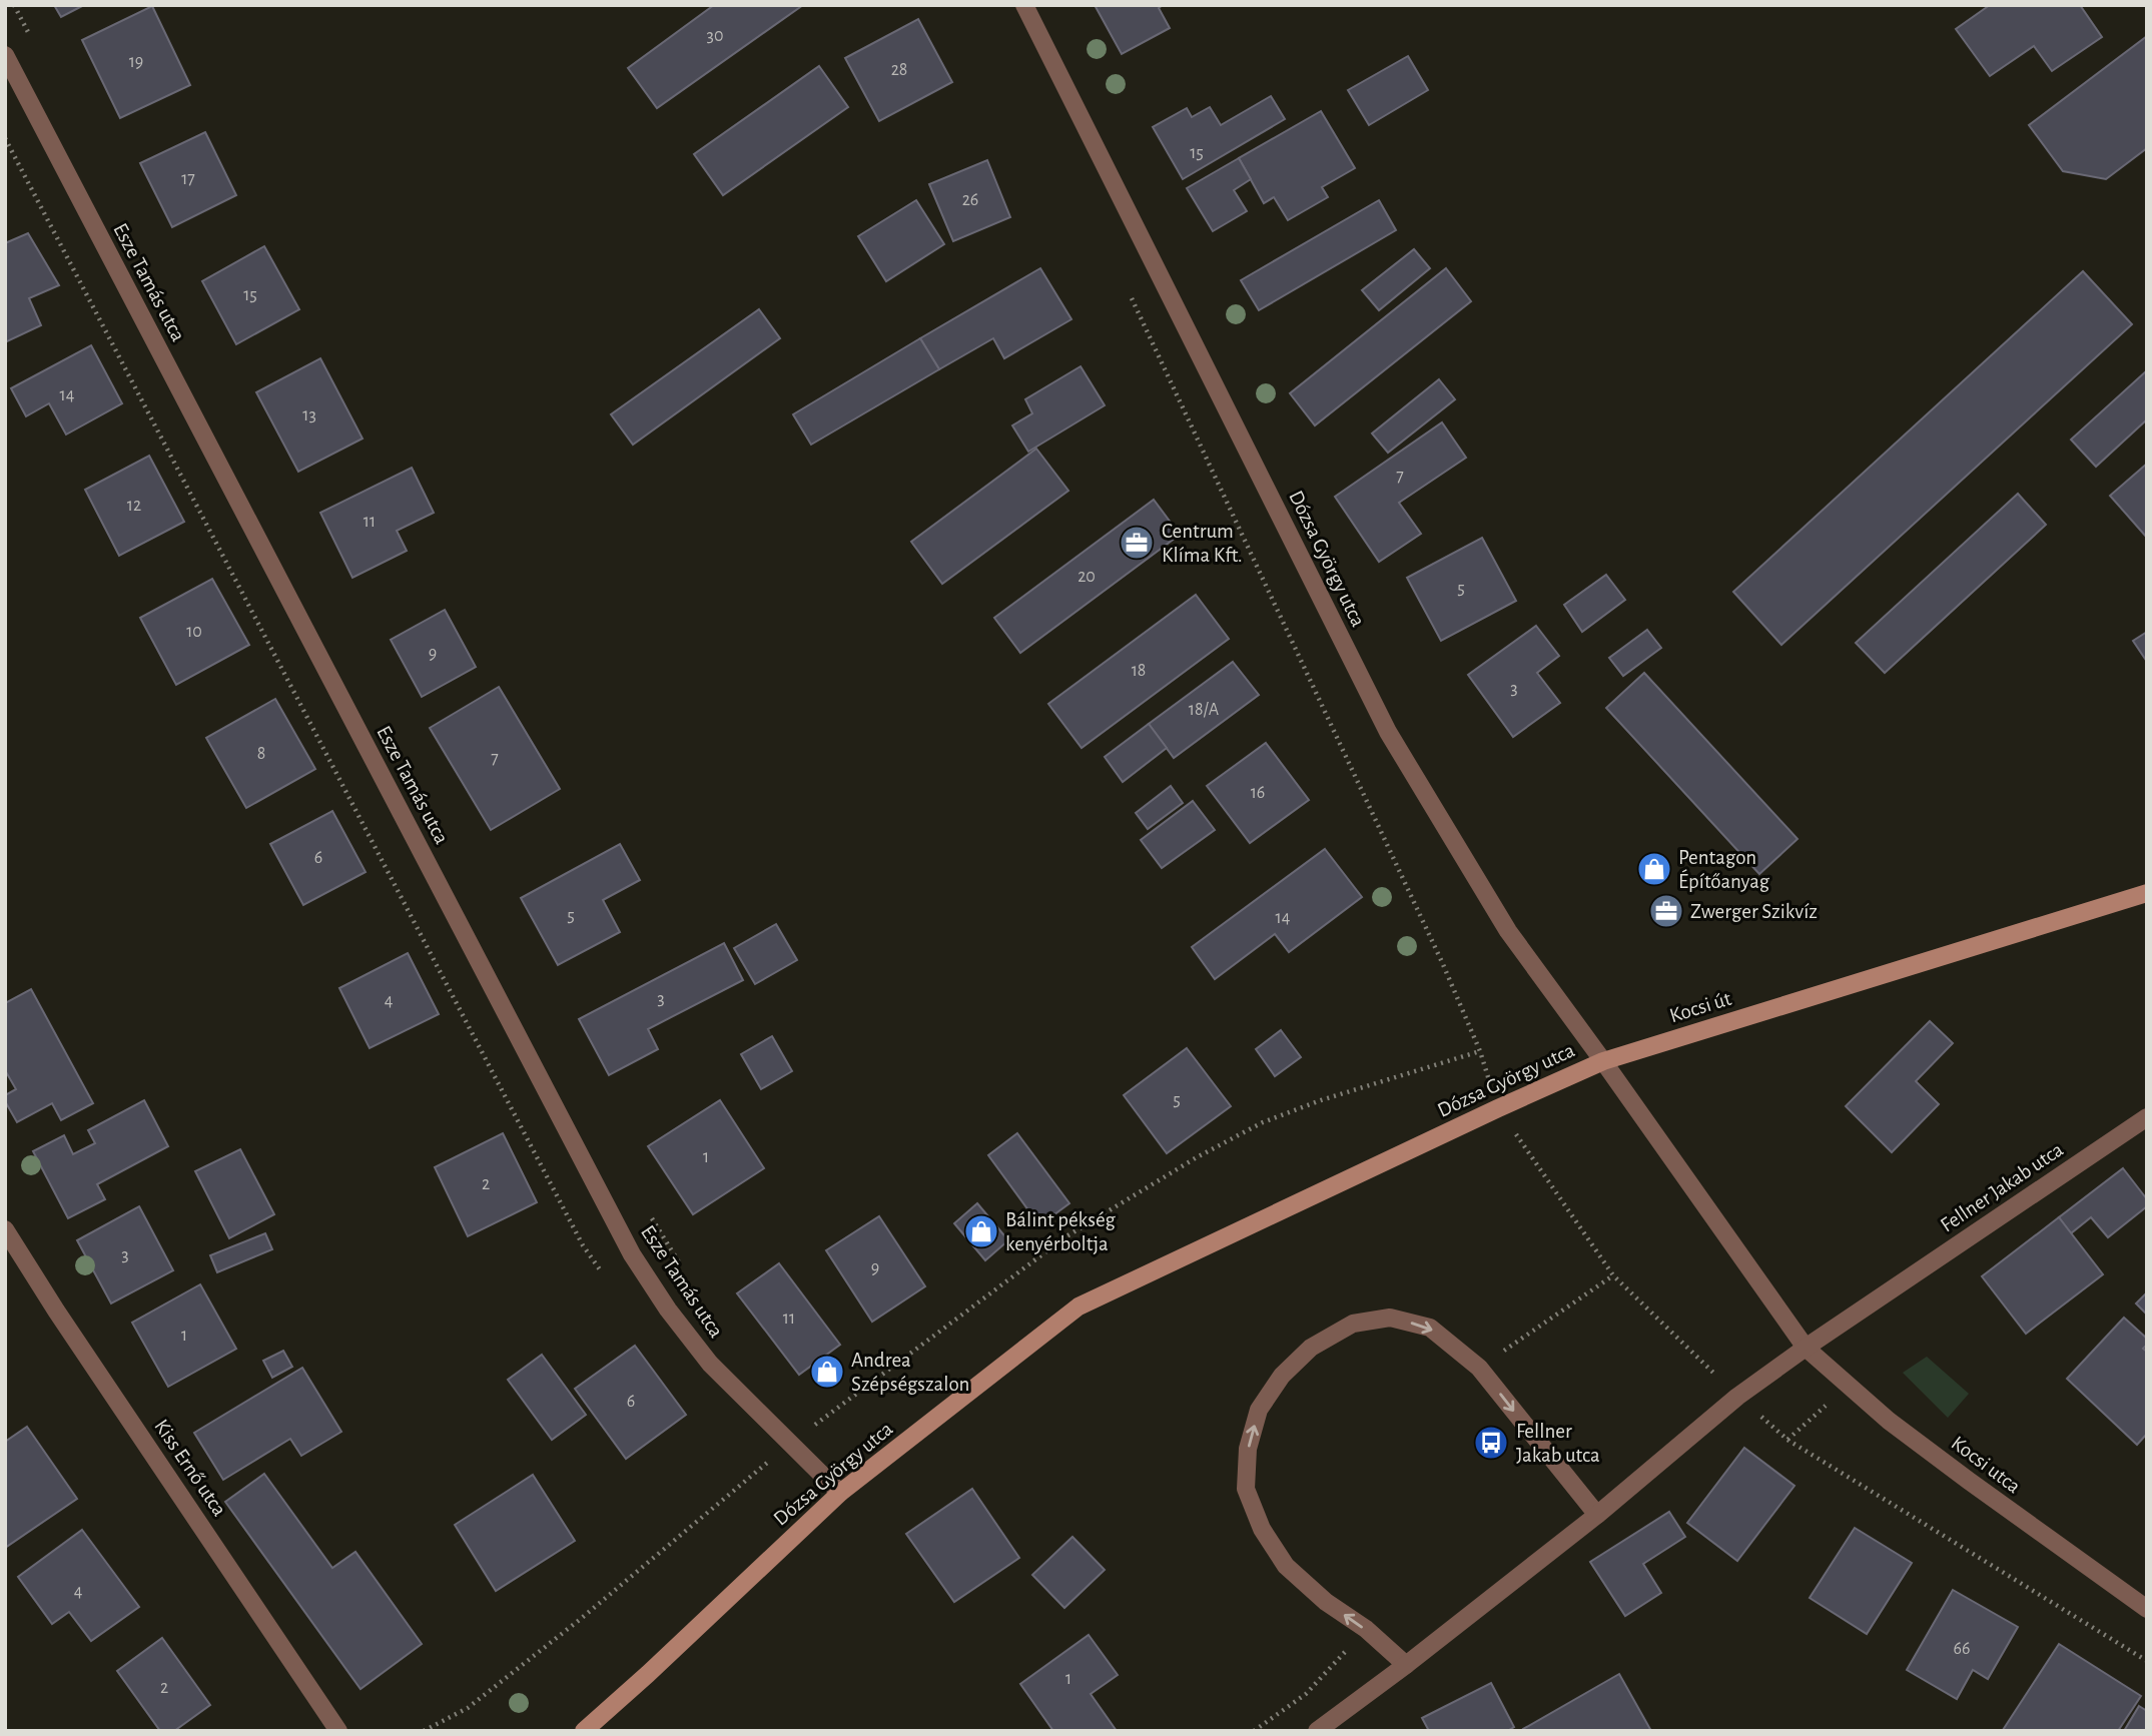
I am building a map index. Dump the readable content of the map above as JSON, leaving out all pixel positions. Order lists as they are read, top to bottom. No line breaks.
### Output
{"streets":{"main road":["Dózsa György utca","Kocsi út"],"street":["Esze Tamás utca","Fellner Jakab utca","Kocsi utca","Kiss Ernő utca"]},"crossings":[["Esze Tamás utca","Dózsa György utca"],["Dózsa György utca","Kocsi út"],["Fellner Jakab utca","Kocsi utca"]],"places":{"office":["Centrum Klíma Kft.","Zwerger Szikvíz"],"shop":["Pentagon Építőanyag","Bálint pékség kenyérboltja","Andrea Szépségszalon"],"bus stop":["Fellner Jakab utca"]},"house_numbers":["30","19","28","15","17","26","15","14","13","7","12","11","20","5","10","9","18","3","18/A","8","7","16","6","5","14","3","4","5","1","2","3","9","11","1","6","4","66","1","2"]}
